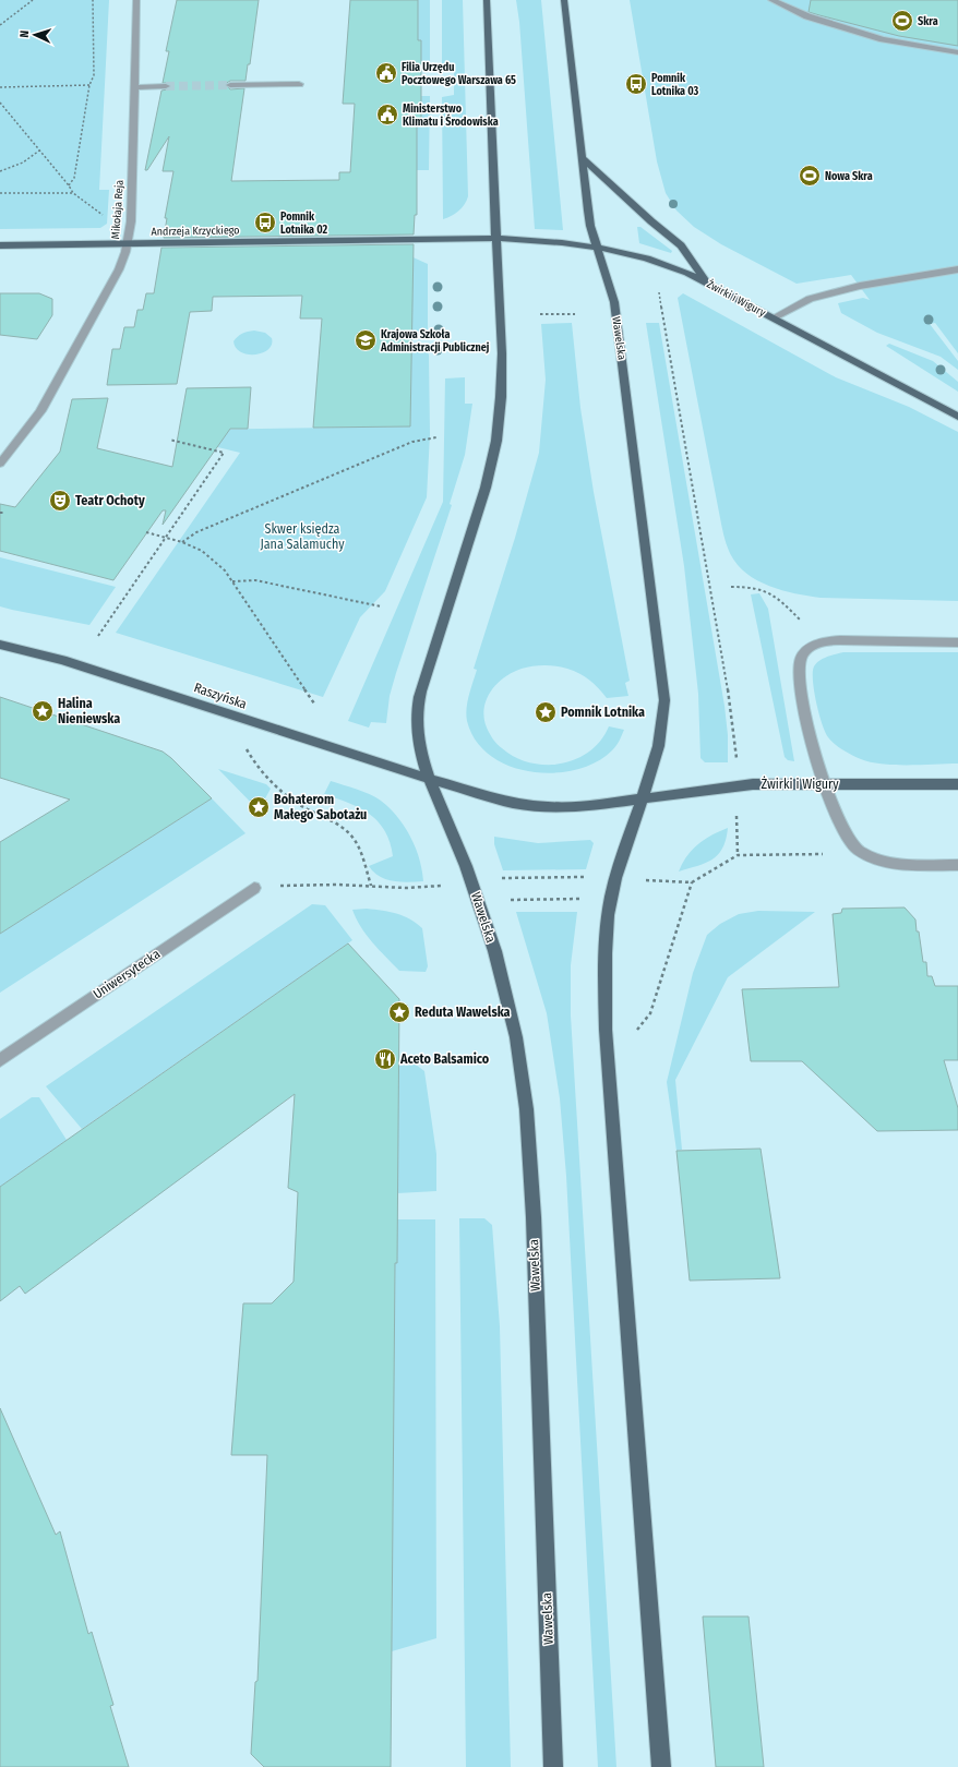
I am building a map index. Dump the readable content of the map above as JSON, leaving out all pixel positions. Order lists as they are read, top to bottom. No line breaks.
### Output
{"streets":{"main road":["Andrzeja Krzyckiego","Żwirki i Wigury","Wawelska","Raszyńska"],"street":["Mikołaja Reja","Uniwersytecka"]},"crossings":[["Mikołaja Reja","Andrzeja Krzyckiego"],["Andrzeja Krzyckiego","Żwirki i Wigury"],["Andrzeja Krzyckiego","Wawelska"],["Żwirki i Wigury","Wawelska"],["Żwirki i Wigury","Raszyńska"],["Wawelska","Raszyńska"]],"parks":["Skwer księdza Jana Salamuchy"],"places":{"sports":["Skra","Nowa Skra"],"public building":["Filia Urzędu Pocztowego Warszawa 65","Ministerstwo Klimatu i Środowiska"],"bus stop":["Pomnik Lotnika 03","Pomnik Lotnika 02"],"school or university":["Krajowa Szkoła Administracji Publicznej"],"theatre":["Teatr Ochoty"],"place":["Halina Nieniewska","Pomnik Lotnika","Bohaterom Małego Sabotażu","Reduta Wawelska"],"restaurant":["Aceto Balsamico"]},"north":"left"}
